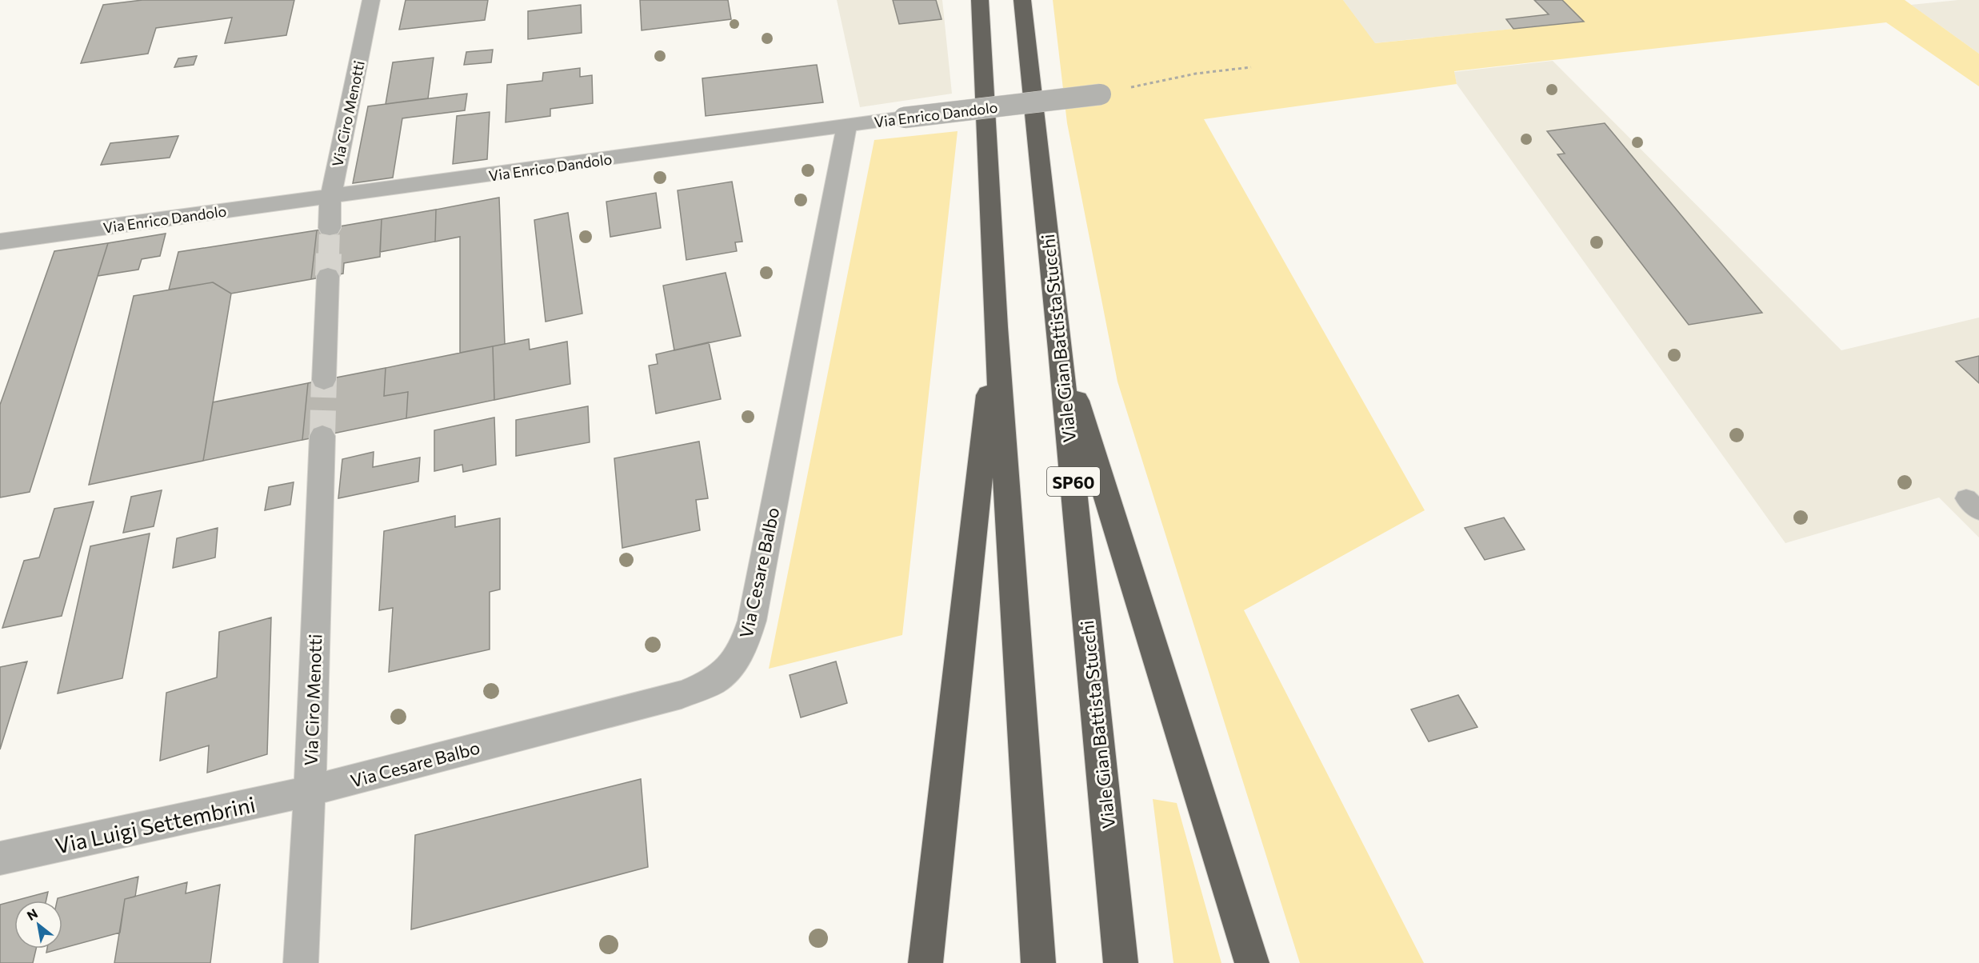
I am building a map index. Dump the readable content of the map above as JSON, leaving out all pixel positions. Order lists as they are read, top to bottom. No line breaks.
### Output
{"streets":{"highway":["Viale Gian Battista Stucchi","SP60"],"street":["Via Ciro Menotti","Via Enrico Dandolo","Via Cesare Balbo","Via Luigi Settembrini"]},"crossings":[["Via Ciro Menotti","Via Enrico Dandolo"],["Via Ciro Menotti","Via Cesare Balbo"],["Via Ciro Menotti","Via Luigi Settembrini"],["Via Enrico Dandolo","Via Cesare Balbo"],["Via Cesare Balbo","Via Luigi Settembrini"]],"north":"top left"}
